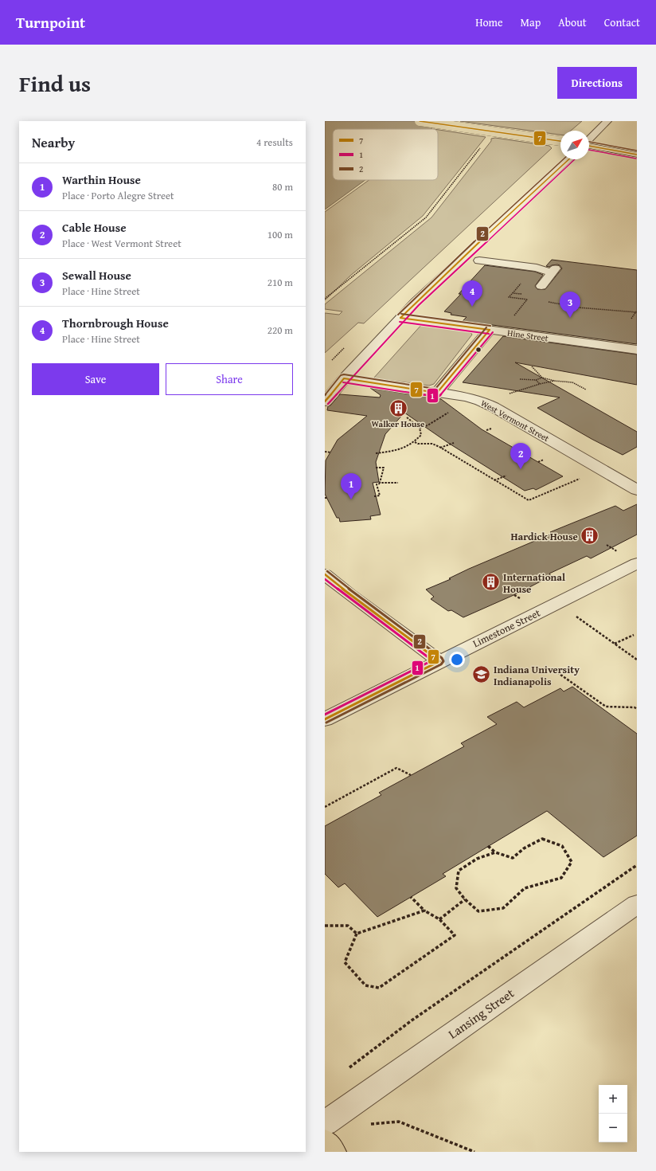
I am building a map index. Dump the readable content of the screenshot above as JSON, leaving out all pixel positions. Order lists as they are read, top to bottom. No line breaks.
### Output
{"streets":{"street":["Hine Street","West Vermont Street","Limestone Street","Lansing Street"]},"places":{"building":["Walker House","Hardick House","International House"],"school or university":["Indiana University Indianapolis"]},"lines":["transit line 7","transit line 2","transit line 1"],"legend":["7","1","2"],"north":"top right","page":{"header":"Turnpoint","nav":["Home","Map","About","Contact"],"title":"Find us","buttons":["Directions",["Save","Share"]],"heading":["Nearby","4 results"],"list":[{"mark":"1","name":"Warthin House","note":"Place · Porto Alegre Street","value":"80 m"},{"mark":"2","name":"Cable House","note":"Place · West Vermont Street","value":"100 m"},{"mark":"3","name":"Sewall House","note":"Place · Hine Street","value":"210 m"},{"mark":"4","name":"Thornbrough House","note":"Place · Hine Street","value":"220 m"}],"pins":["4","3","2","1"],"map_buttons":["+","−"]}}
